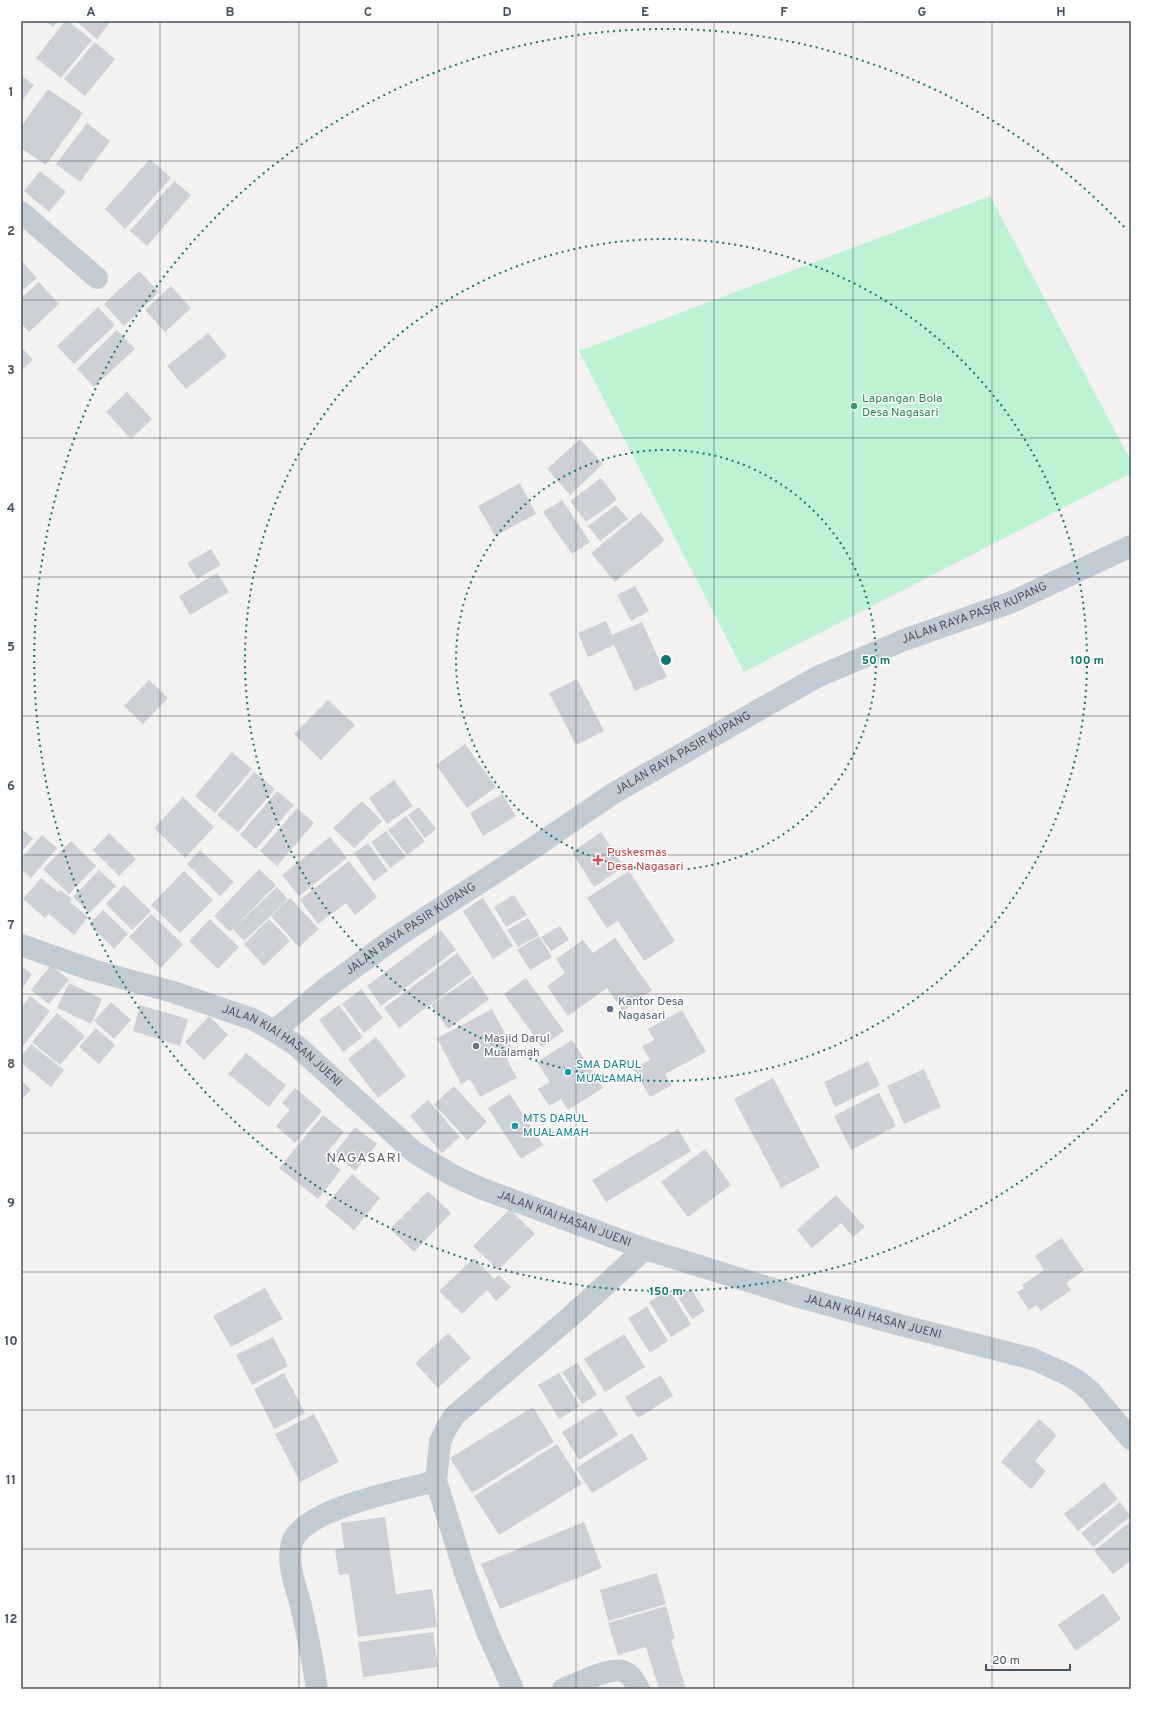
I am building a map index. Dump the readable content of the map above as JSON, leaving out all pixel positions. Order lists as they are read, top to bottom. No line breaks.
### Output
{"streets":{"street":["JALAN RAYA PASIR KUPANG","JALAN KIAI HASAN JUENI"]},"crossings":[["JALAN RAYA PASIR KUPANG","JALAN KIAI HASAN JUENI"]],"districts":["NAGASARI"],"places":{"other":["Lapangan Bola Desa Nagasari","Kantor Desa Nagasari","Masjid Darul Mualamah","SMA DARUL MUALAMAH","MTS DARUL MUALAMAH"],"health":["Puskesmas Desa Nagasari"]},"scale_bar":"20 m","grid":{"columns":["A","B","C","D","E","F","G","H"],"rows":["1","2","3","4","5","6","7","8","9","10","11","12"]},"rings":["50 m","100 m","150 m"]}
